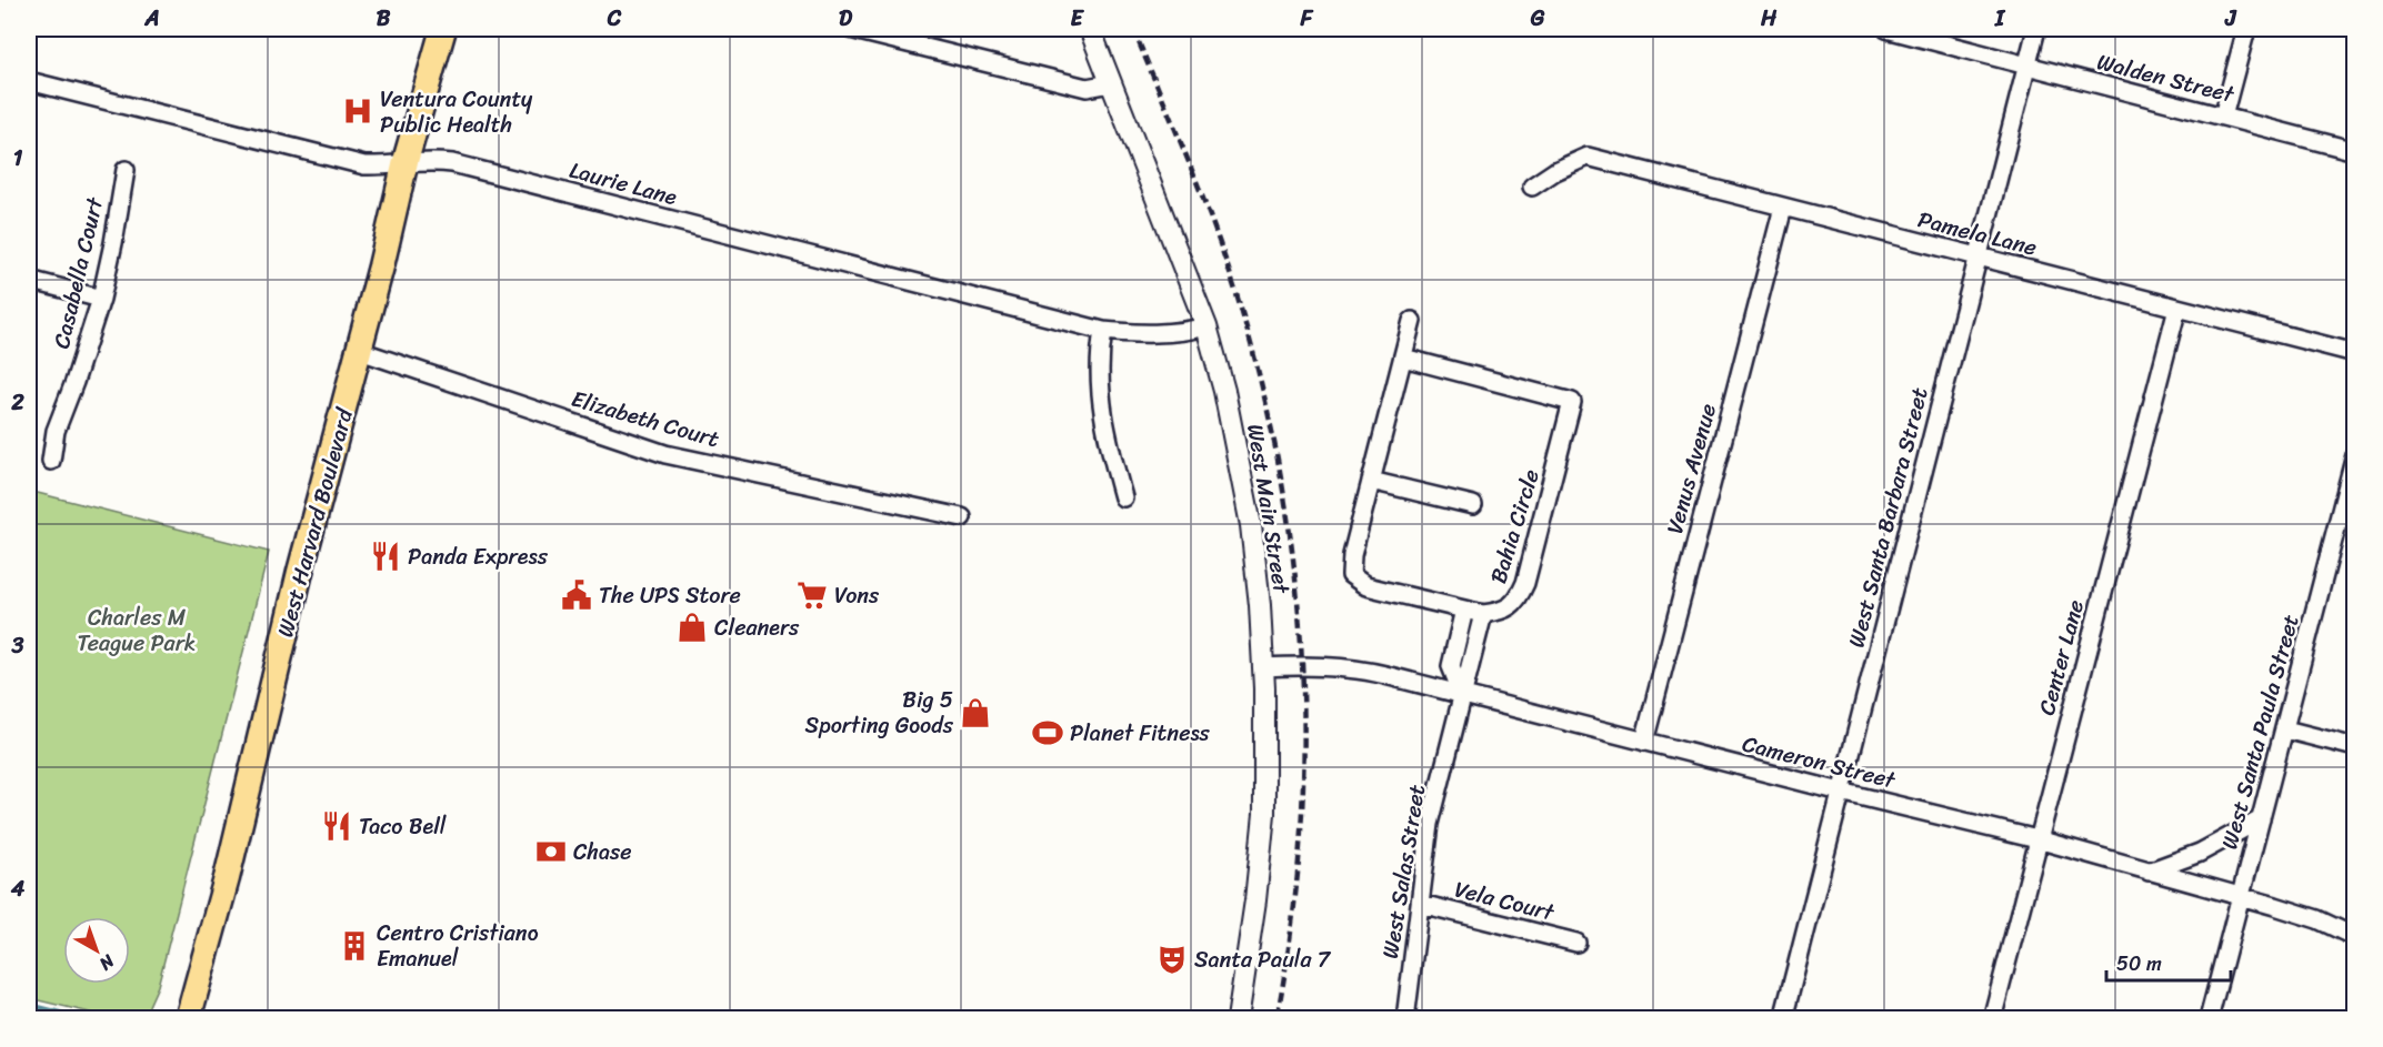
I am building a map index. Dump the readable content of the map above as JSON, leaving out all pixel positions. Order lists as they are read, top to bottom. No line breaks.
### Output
{"streets":{"main road":["West Harvard Boulevard"],"street":["Walden Street","Laurie Lane","Pamela Lane","Casabella Court","Elizabeth Court","Venus Avenue","West Main Street","West Santa Barbara Street","Bahia Circle","Center Lane","West Santa Paula Street","Cameron Street","West Salas Street","Vela Court"]},"crossings":[["Walden Street","West Santa Barbara Street"],["Laurie Lane","West Main Street"],["Laurie Lane","West Harvard Boulevard"],["Pamela Lane","Venus Avenue"],["Pamela Lane","West Santa Barbara Street"],["Pamela Lane","Center Lane"],["Elizabeth Court","West Harvard Boulevard"],["Venus Avenue","Cameron Street"],["West Main Street","Cameron Street"],["West Santa Barbara Street","Cameron Street"],["Bahia Circle","West Salas Street"],["Center Lane","Cameron Street"],["West Santa Paula Street","Cameron Street"],["Cameron Street","West Salas Street"],["West Salas Street","Vela Court"]],"parks":["Charles M Teague Park"],"places":{"hospital":["Ventura County Public Health"],"restaurant":["Panda Express","Taco Bell"],"public building":["The UPS Store"],"supermarket":["Vons"],"shop":["Cleaners","Big 5 Sporting Goods"],"sports":["Planet Fitness"],"bank":["Chase"],"building":["Centro Cristiano Emanuel"],"theatre":["Santa Paula 7"]},"scale_bar":"50 m","north":"bottom right","grid":{"columns":["A","B","C","D","E","F","G","H","I","J"],"rows":["1","2","3","4"]}}
